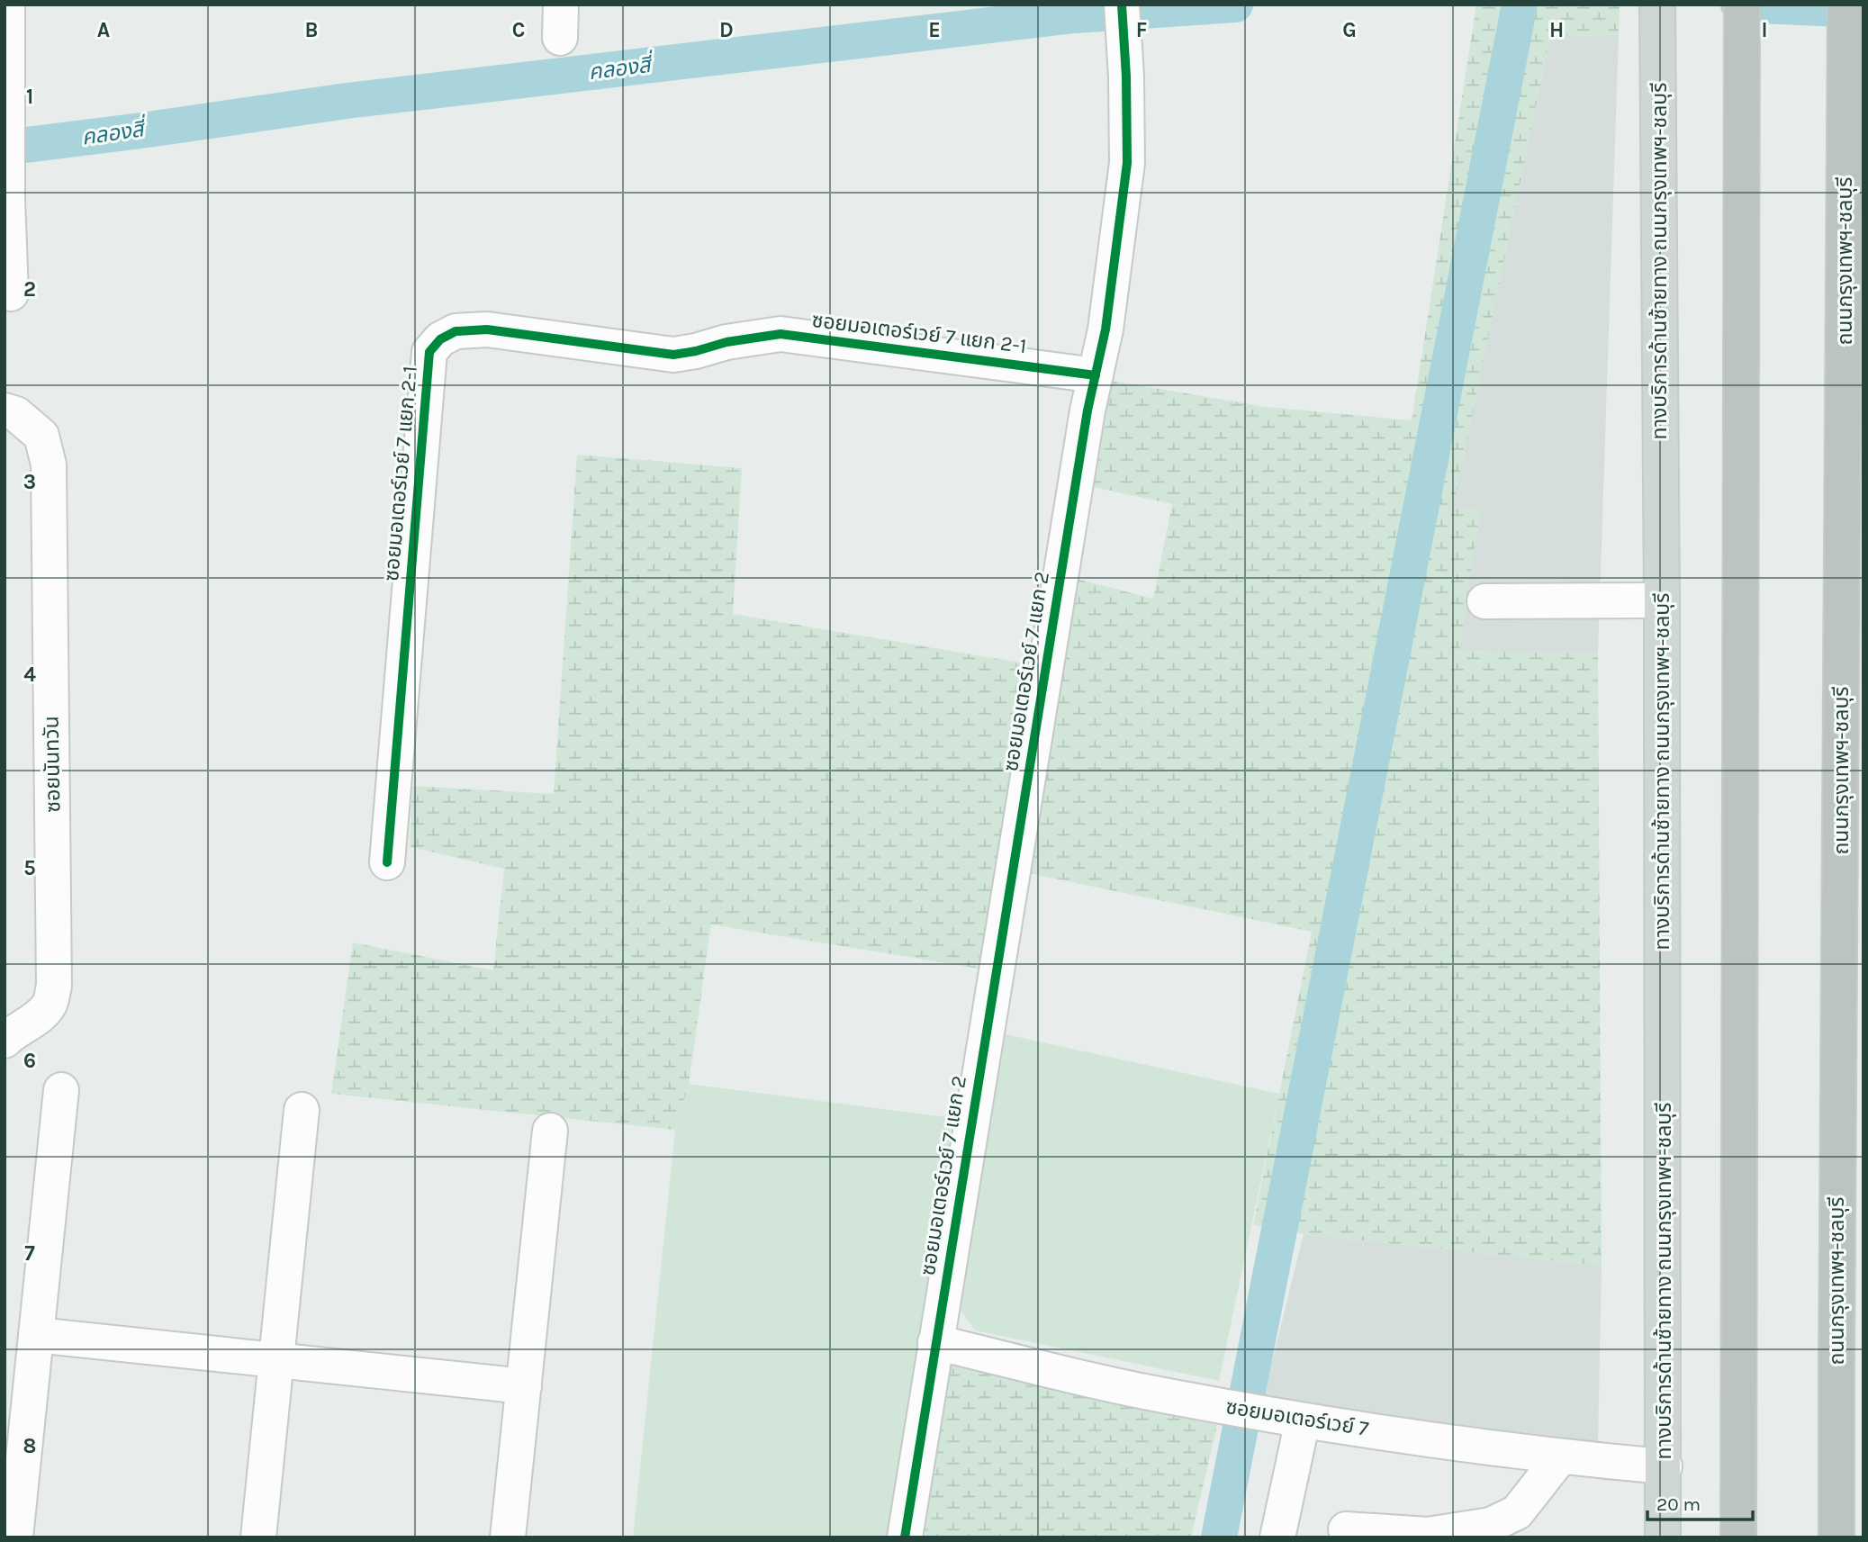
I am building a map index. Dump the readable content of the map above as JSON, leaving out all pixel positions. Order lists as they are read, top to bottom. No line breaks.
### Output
{"streets":{"highway":["ถนนกรุงเทพฯ-ชลบุรี"],"main road":["ทางบริการด้านซ้ายทาง ถนนกรุงเทพฯ-ชลบุรี"],"street":["ซอยมอเตอร์เวย์ 7 แยก 2-1","ซอยมอเตอร์เวย์ 7 แยก 2","ซอยนันทวัน","ซอยมอเตอร์เวย์ 7"]},"crossings":[["ทางบริการด้านซ้ายทาง ถนนกรุงเทพฯ-ชลบุรี","ซอยมอเตอร์เวย์ 7"],["ซอยมอเตอร์เวย์ 7 แยก 2-1","ซอยมอเตอร์เวย์ 7 แยก 2"],["ซอยมอเตอร์เวย์ 7 แยก 2","ซอยมอเตอร์เวย์ 7"]],"water":["คลองสี่"],"scale_bar":"20 m","grid":{"columns":["A","B","C","D","E","F","G","H","I"],"rows":["1","2","3","4","5","6","7","8"]}}
